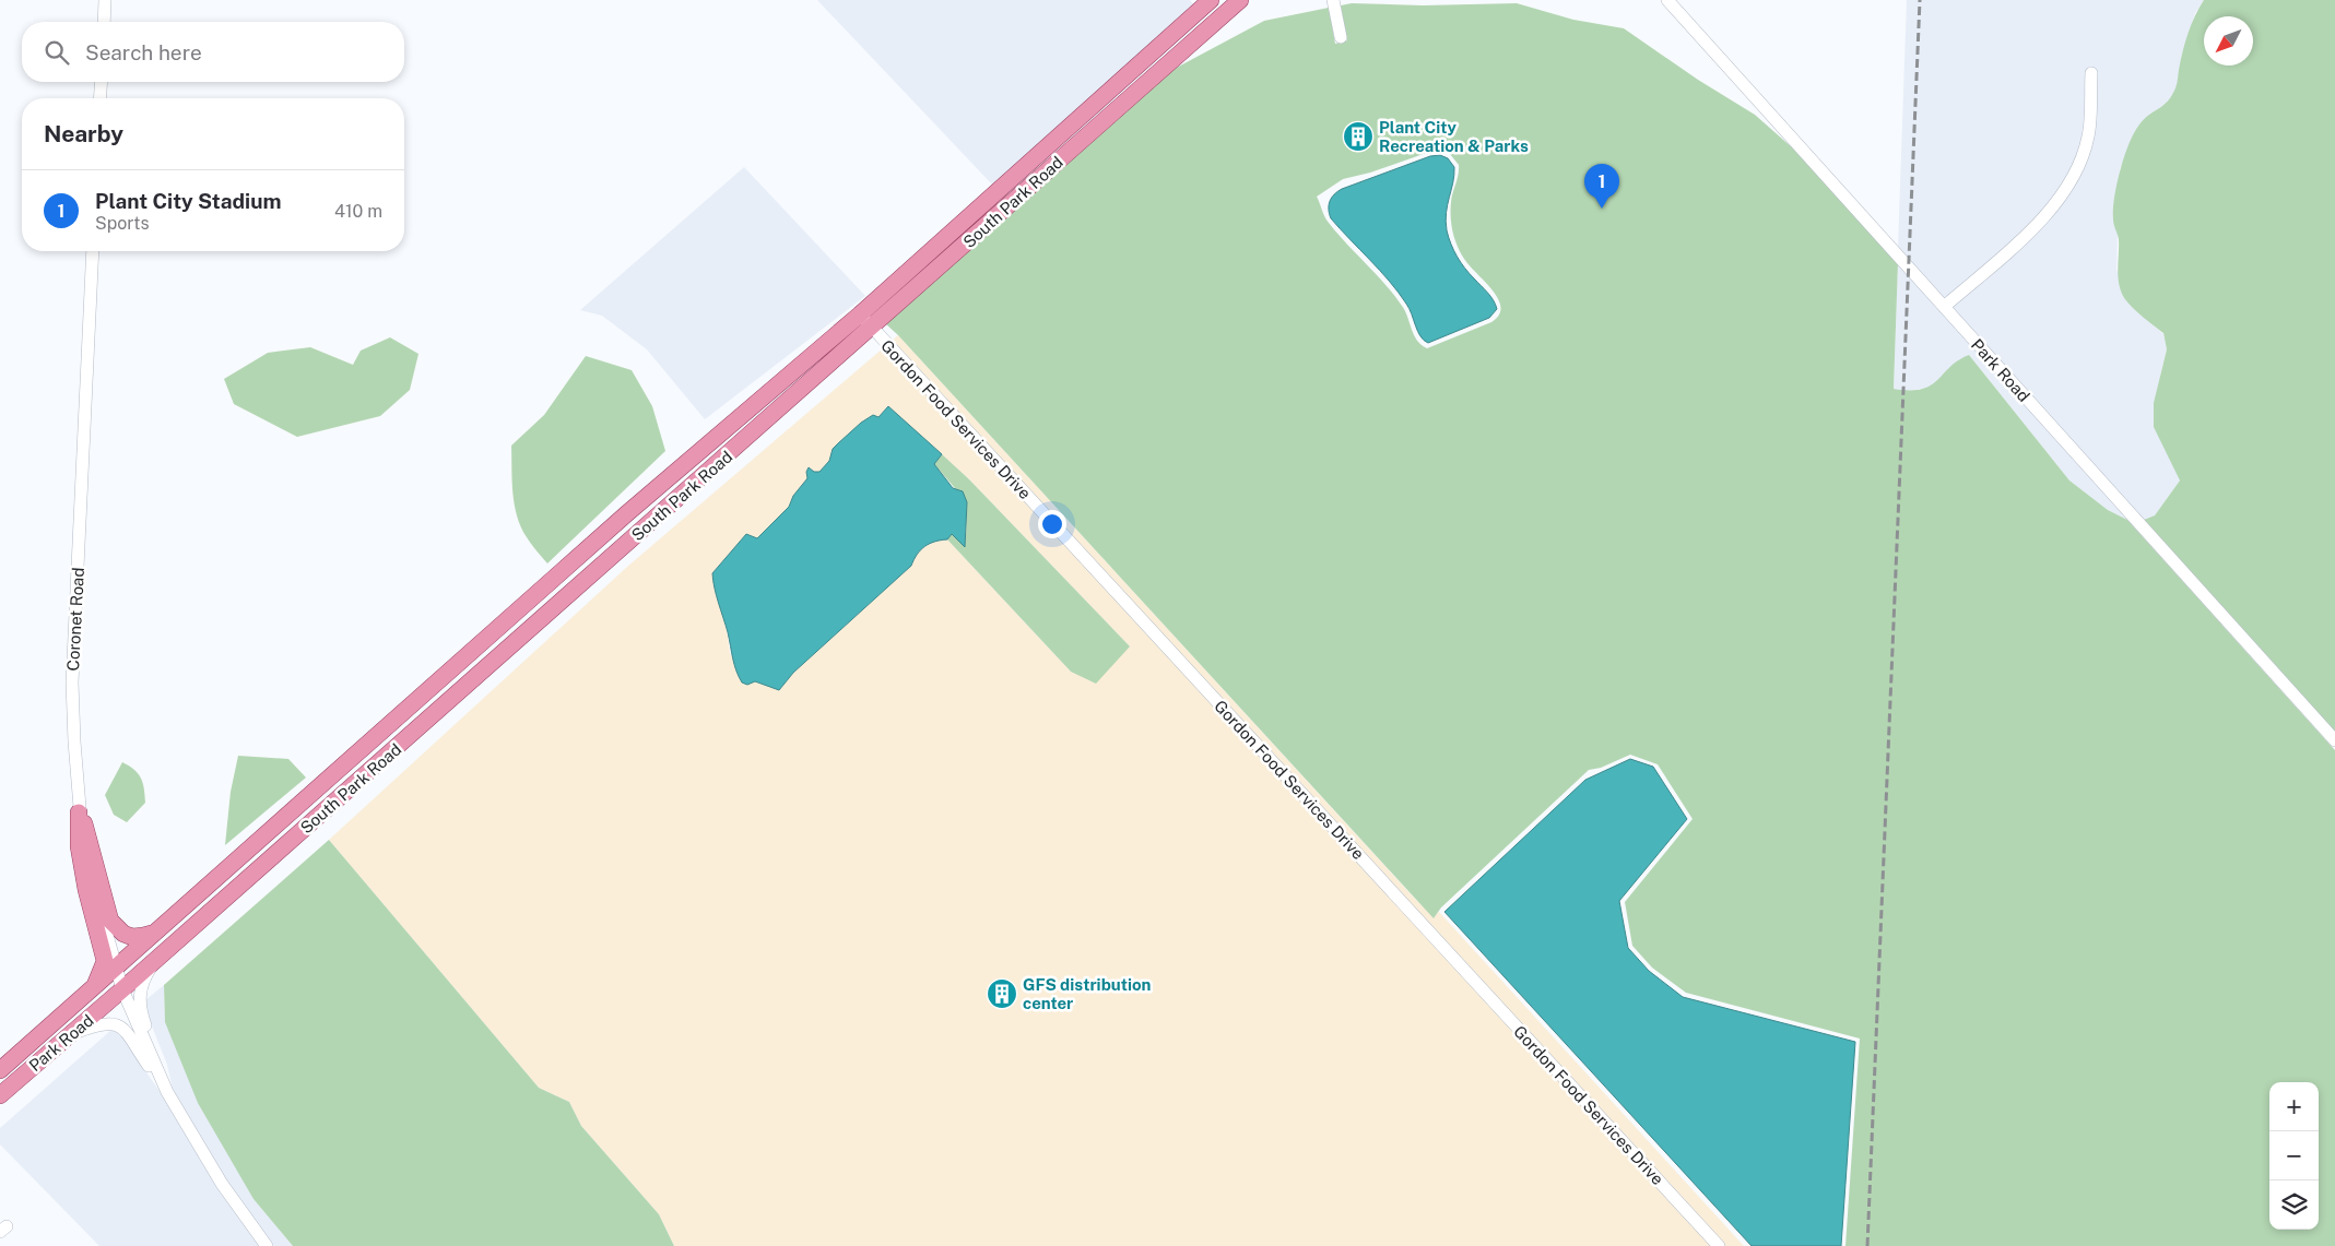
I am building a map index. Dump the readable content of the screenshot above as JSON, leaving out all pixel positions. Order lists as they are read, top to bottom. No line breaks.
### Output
{"streets":{"main road":["South Park Road","Park Road"],"street":["Gordon Food Services Drive","Coronet Road"]},"crossings":[["South Park Road","Park Road"],["South Park Road","Gordon Food Services Drive"],["South Park Road","Coronet Road"],["Park Road","Coronet Road"]],"places":{"building":["Plant City Recreation & Parks","GFS distribution center"]},"north":"bottom left","page":{"search":"Search here","heading":"Nearby","pins":"1","list":[{"mark":"1","name":"Plant City Stadium","note":"Sports","value":"410 m"}],"map_buttons":["+","−"]}}
